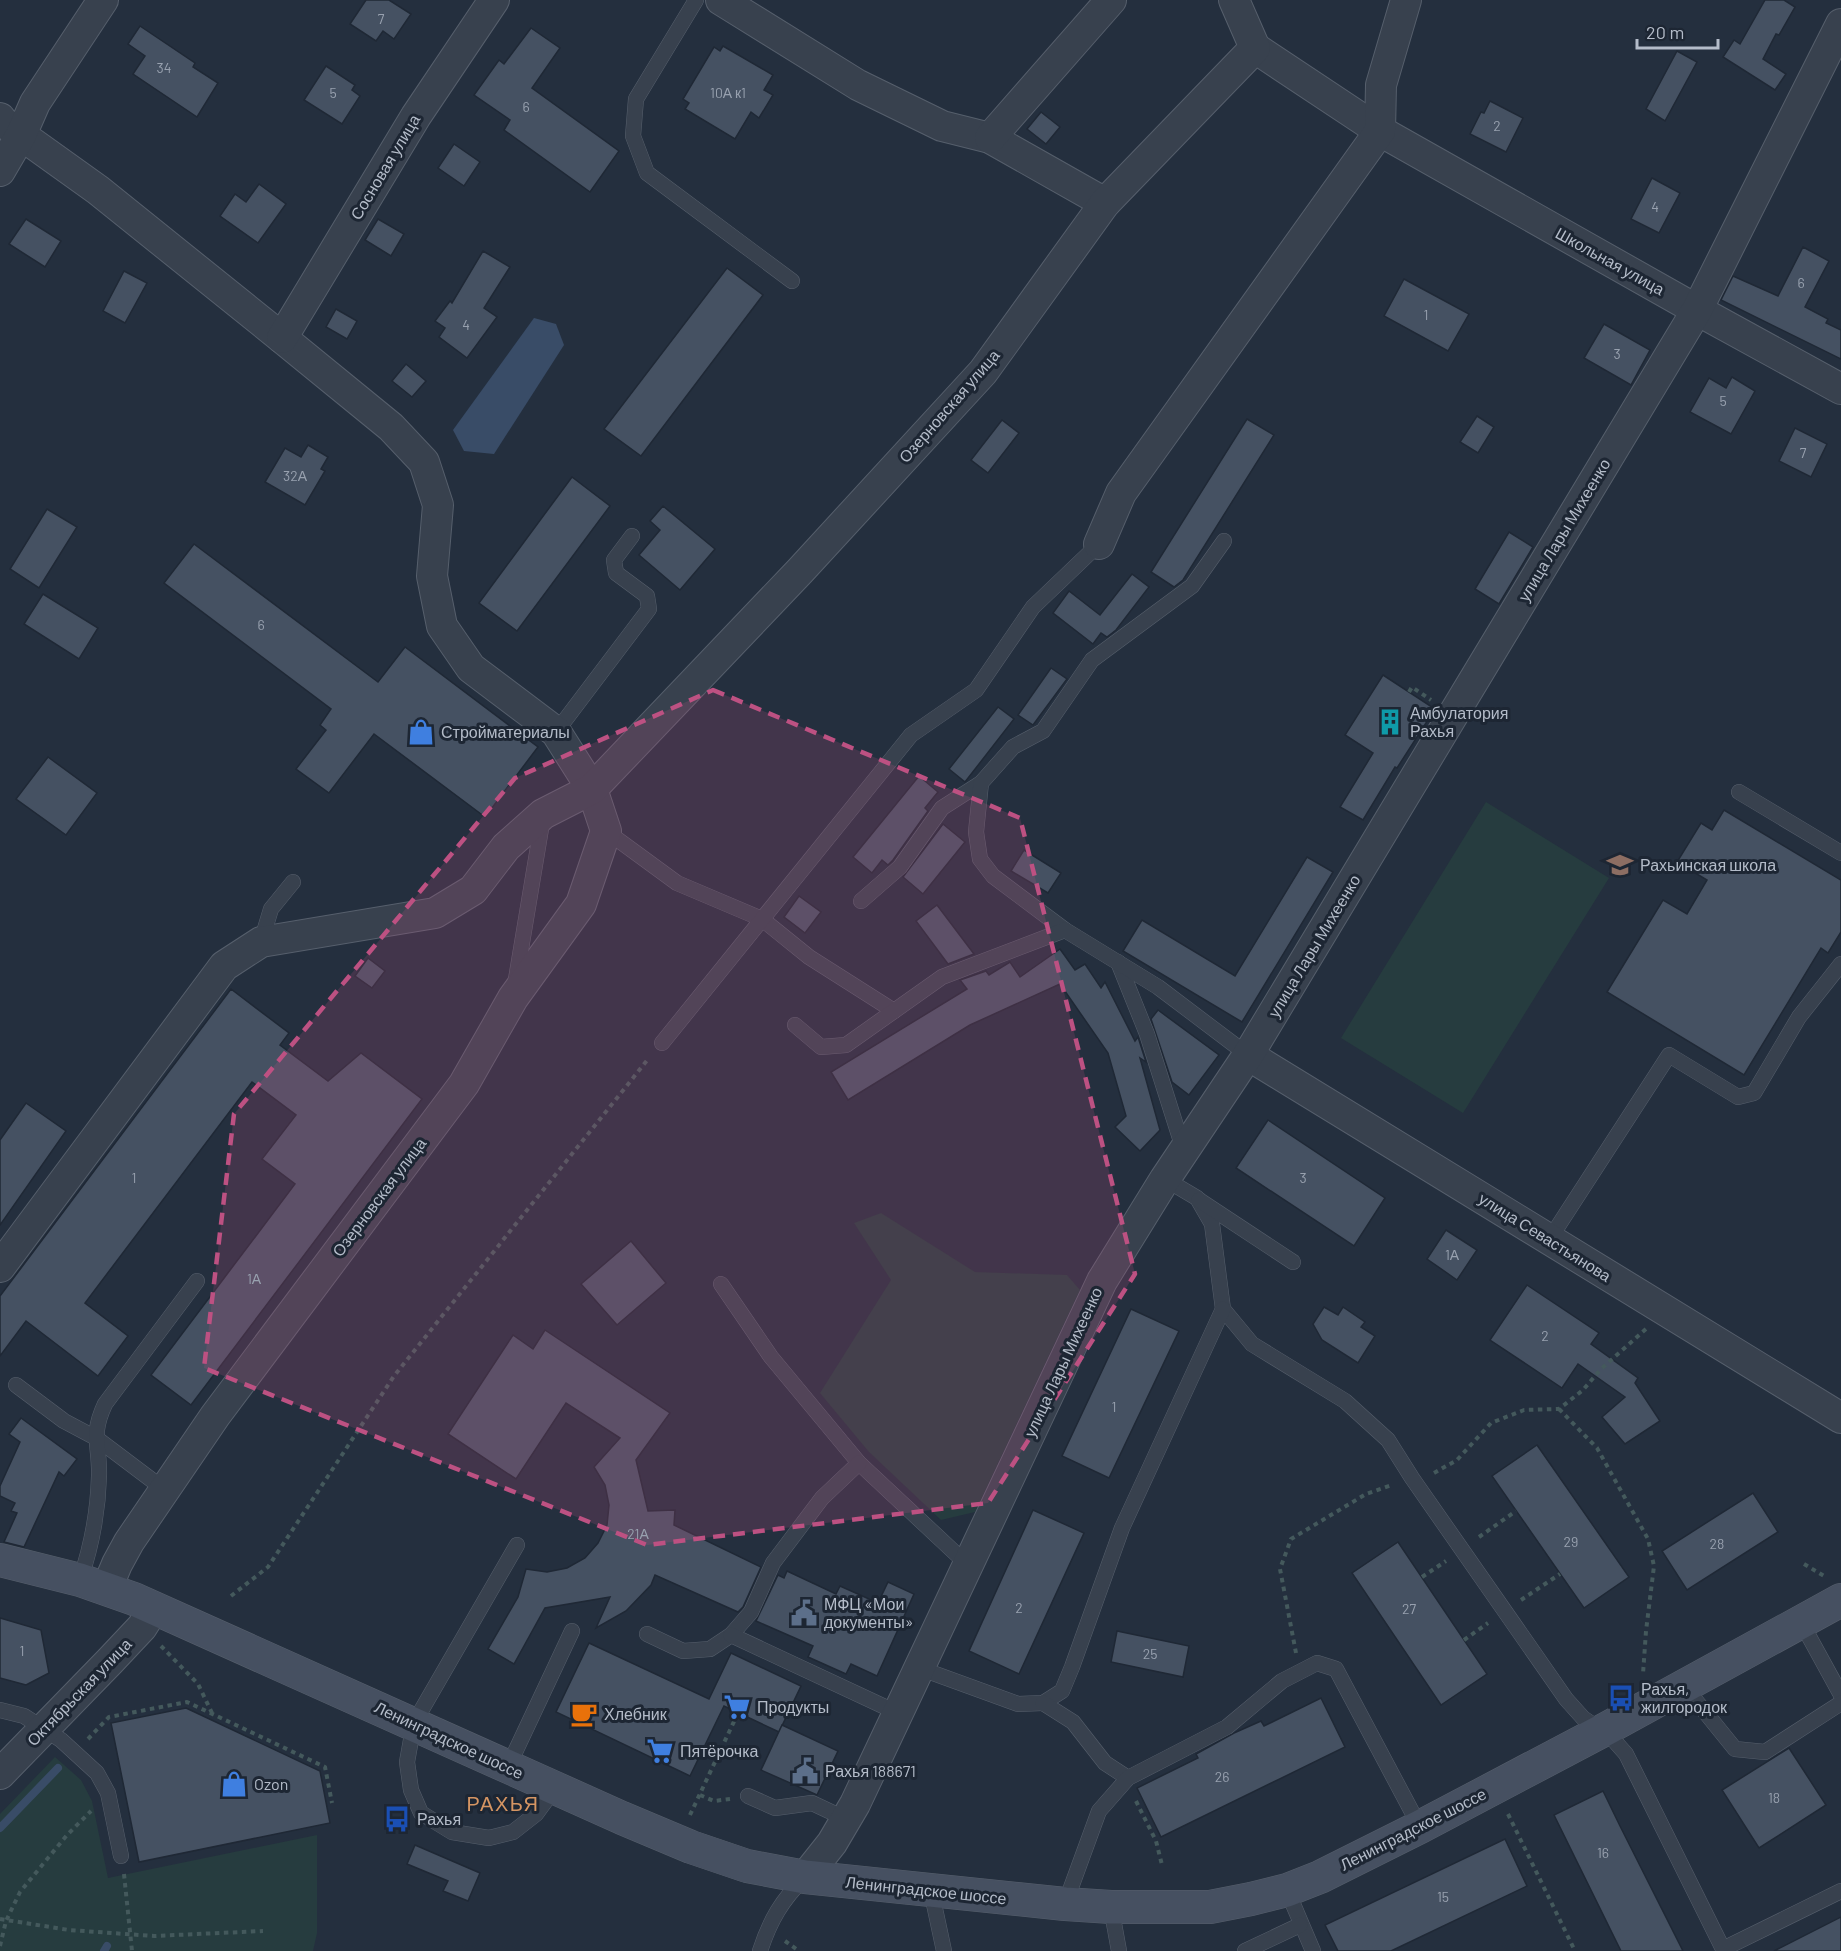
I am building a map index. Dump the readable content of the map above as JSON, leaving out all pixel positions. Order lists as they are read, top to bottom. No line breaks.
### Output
{"streets":{"street":["Сосновая улица","Школьная улица","Озерновская улица","улица Лары Михеенко","улица Севастьянова","Октябрьская улица","Ленинградское шоссе"]},"crossings":[["Школьная улица","Озерновская улица"],["Школьная улица","улица Лары Михеенко"],["Озерновская улица","Ленинградское шоссе"],["улица Лары Михеенко","улица Севастьянова"],["улица Лары Михеенко","Ленинградское шоссе"],["Октябрьская улица","Ленинградское шоссе"]],"districts":["РАХЬЯ"],"places":{"building":["Амбулатория Рахья"],"shop":["Стройматериалы","Ozon"],"school or university":["Рахьинская школа"],"public building":["МФЦ «Мои документы»","Рахья 188671"],"bus stop":["Рахья, жилгородок","Рахья"],"supermarket":["Продукты","Пятёрочка"],"cafe":["Хлебник"]},"house_numbers":["7","34","5","10А к1","6","2","4","6","1","4","3","5","7","32А","6","1","3","1А","1А","2","1","21А","29","28","2","27","1","25","26","18","16","15"],"scale_bar":"20 m"}
